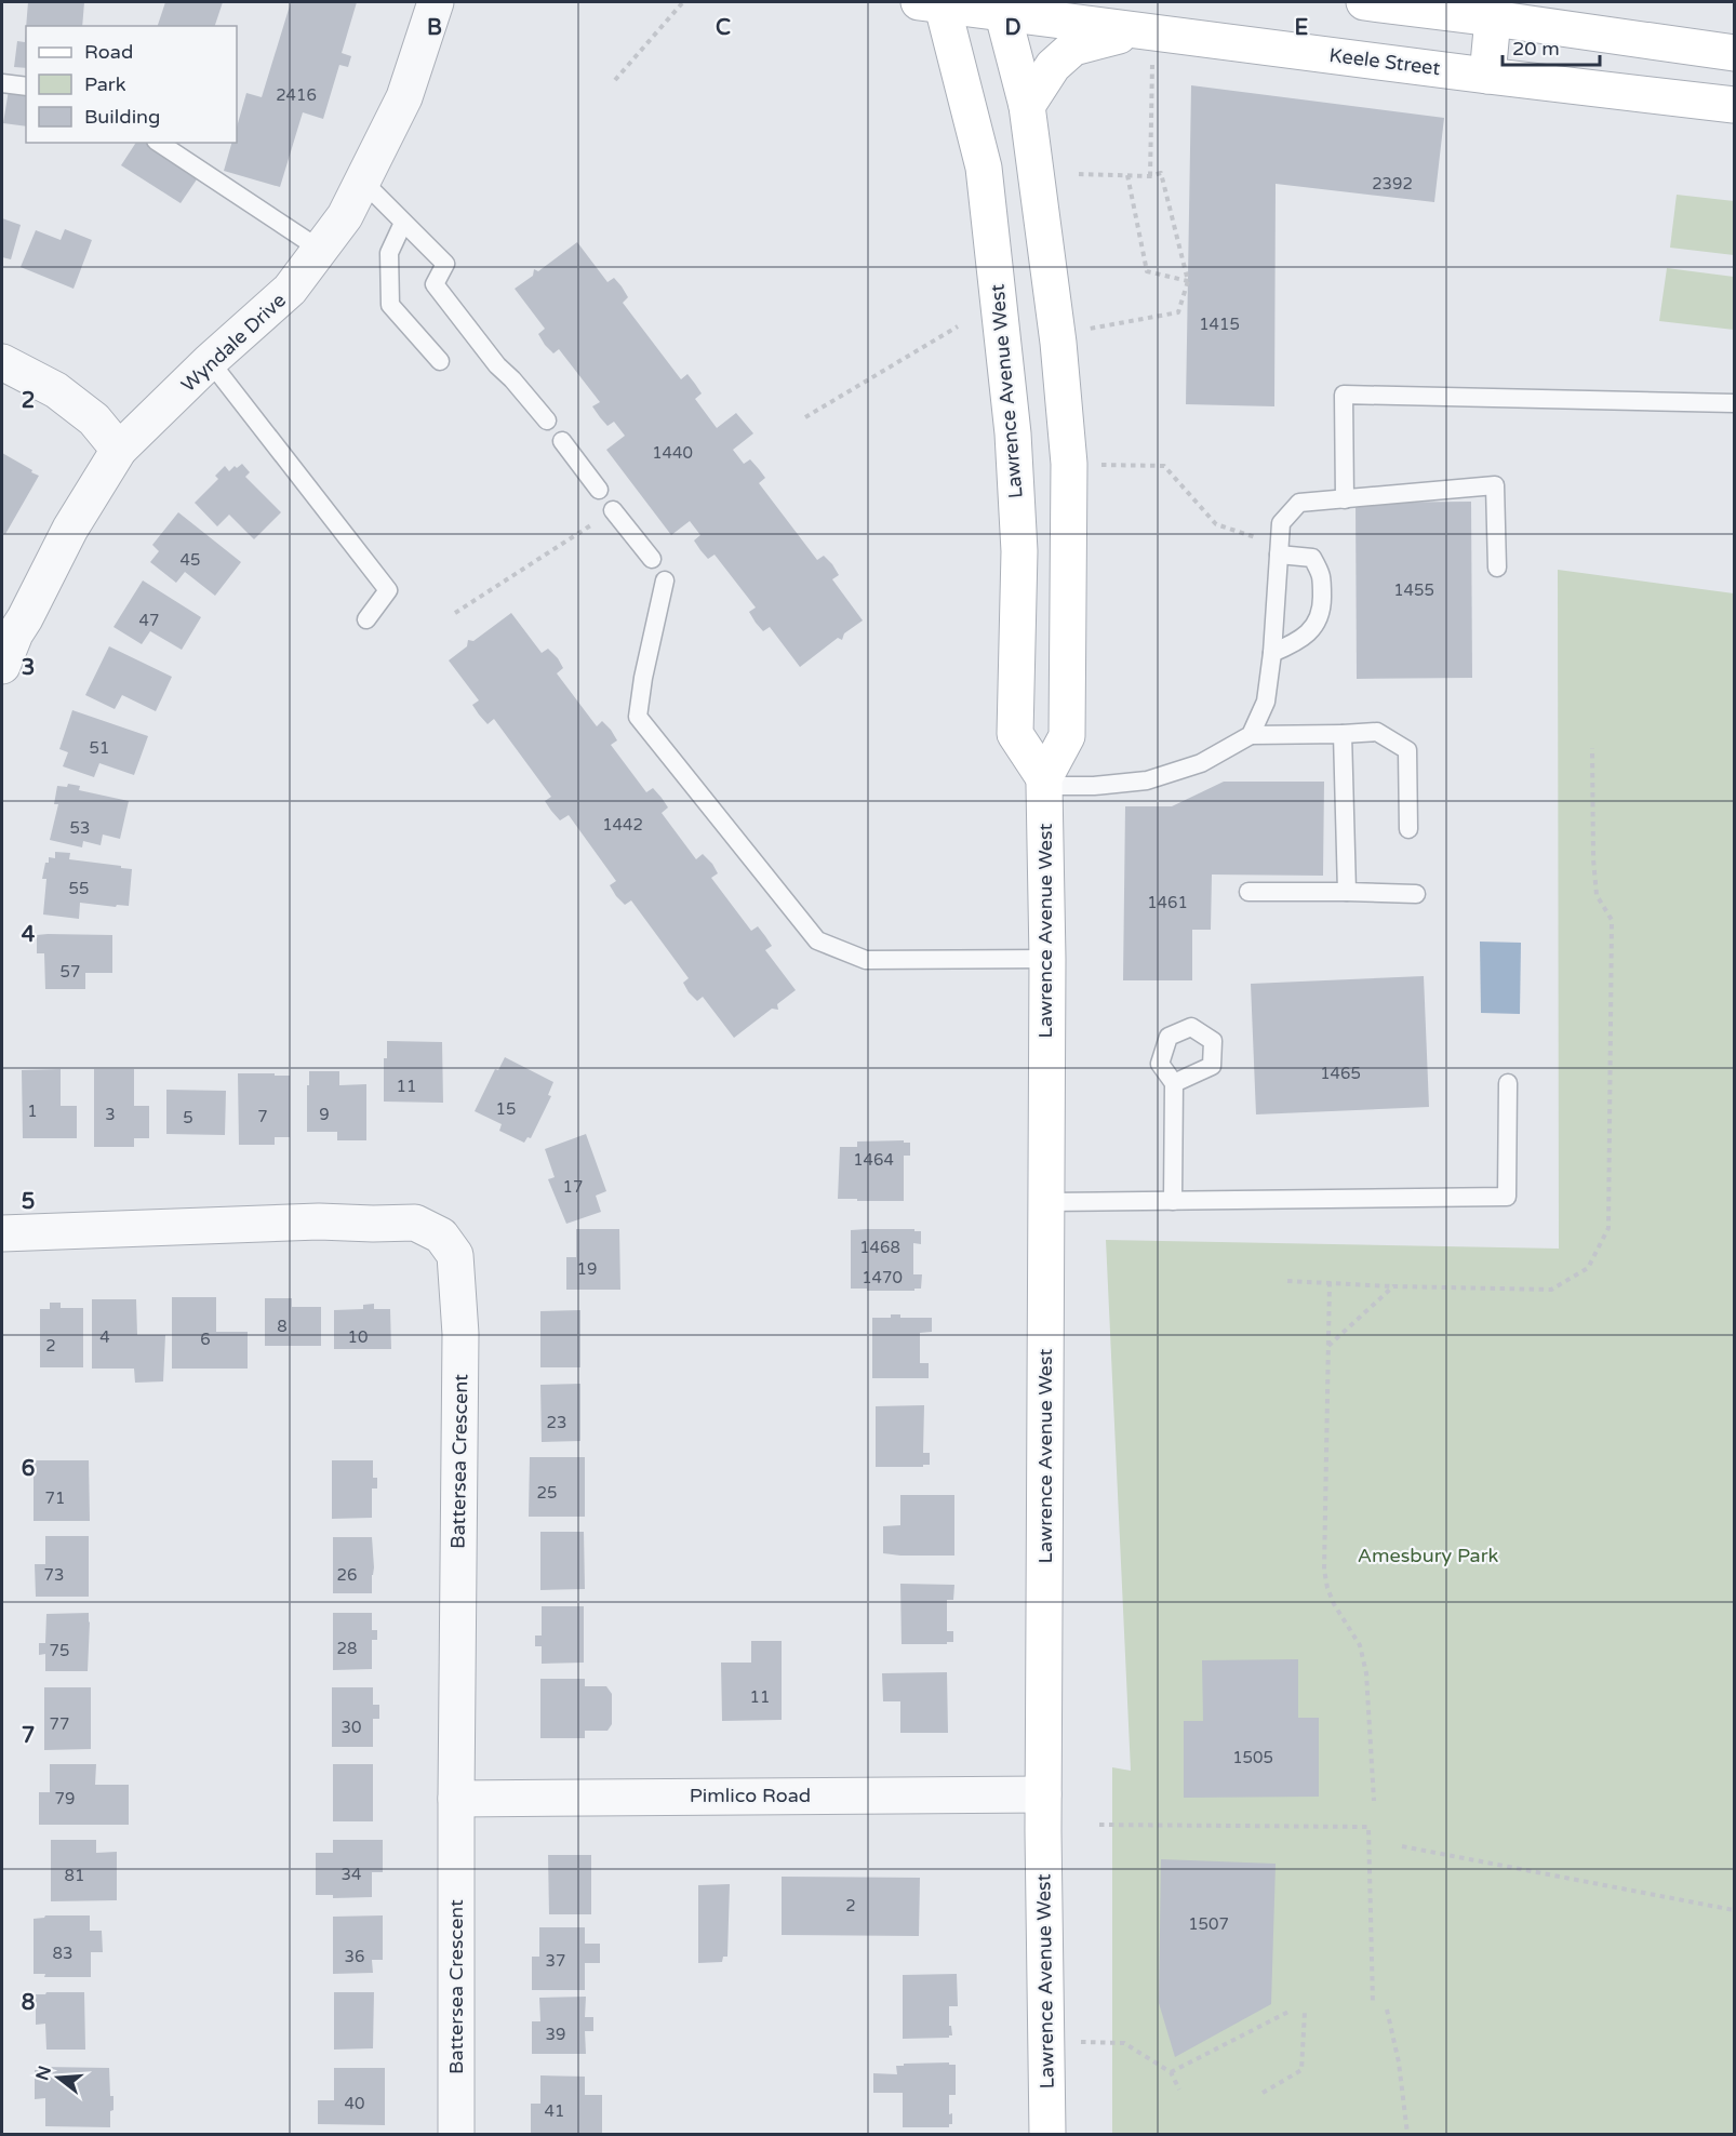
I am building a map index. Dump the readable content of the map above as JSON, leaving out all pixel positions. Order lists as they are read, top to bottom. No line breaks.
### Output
{"streets":{"main road":["Keele Street","Lawrence Avenue West"],"street":["Wyndale Drive","Battersea Crescent","Pimlico Road"]},"crossings":[["Keele Street","Lawrence Avenue West"],["Lawrence Avenue West","Pimlico Road"],["Battersea Crescent","Pimlico Road"]],"parks":["Amesbury Park"],"house_numbers":["2416","2392","1415","1440","45","1455","47","51","1442","53","55","1461","57","1465","11","15","1","3","9","7","5","1464","17","1468","19","1470","8","4","10","6","2","23","25","71","73","26","28","75","11","77","30","1505","79","34","81","2","1507","83","36","37","39","40","41"],"legend":["Road","Park","Building"],"scale_bar":"20 m","north":"left","grid":{"columns":["B","C","D","E"],"rows":["2","3","4","5","6","7","8"]}}
